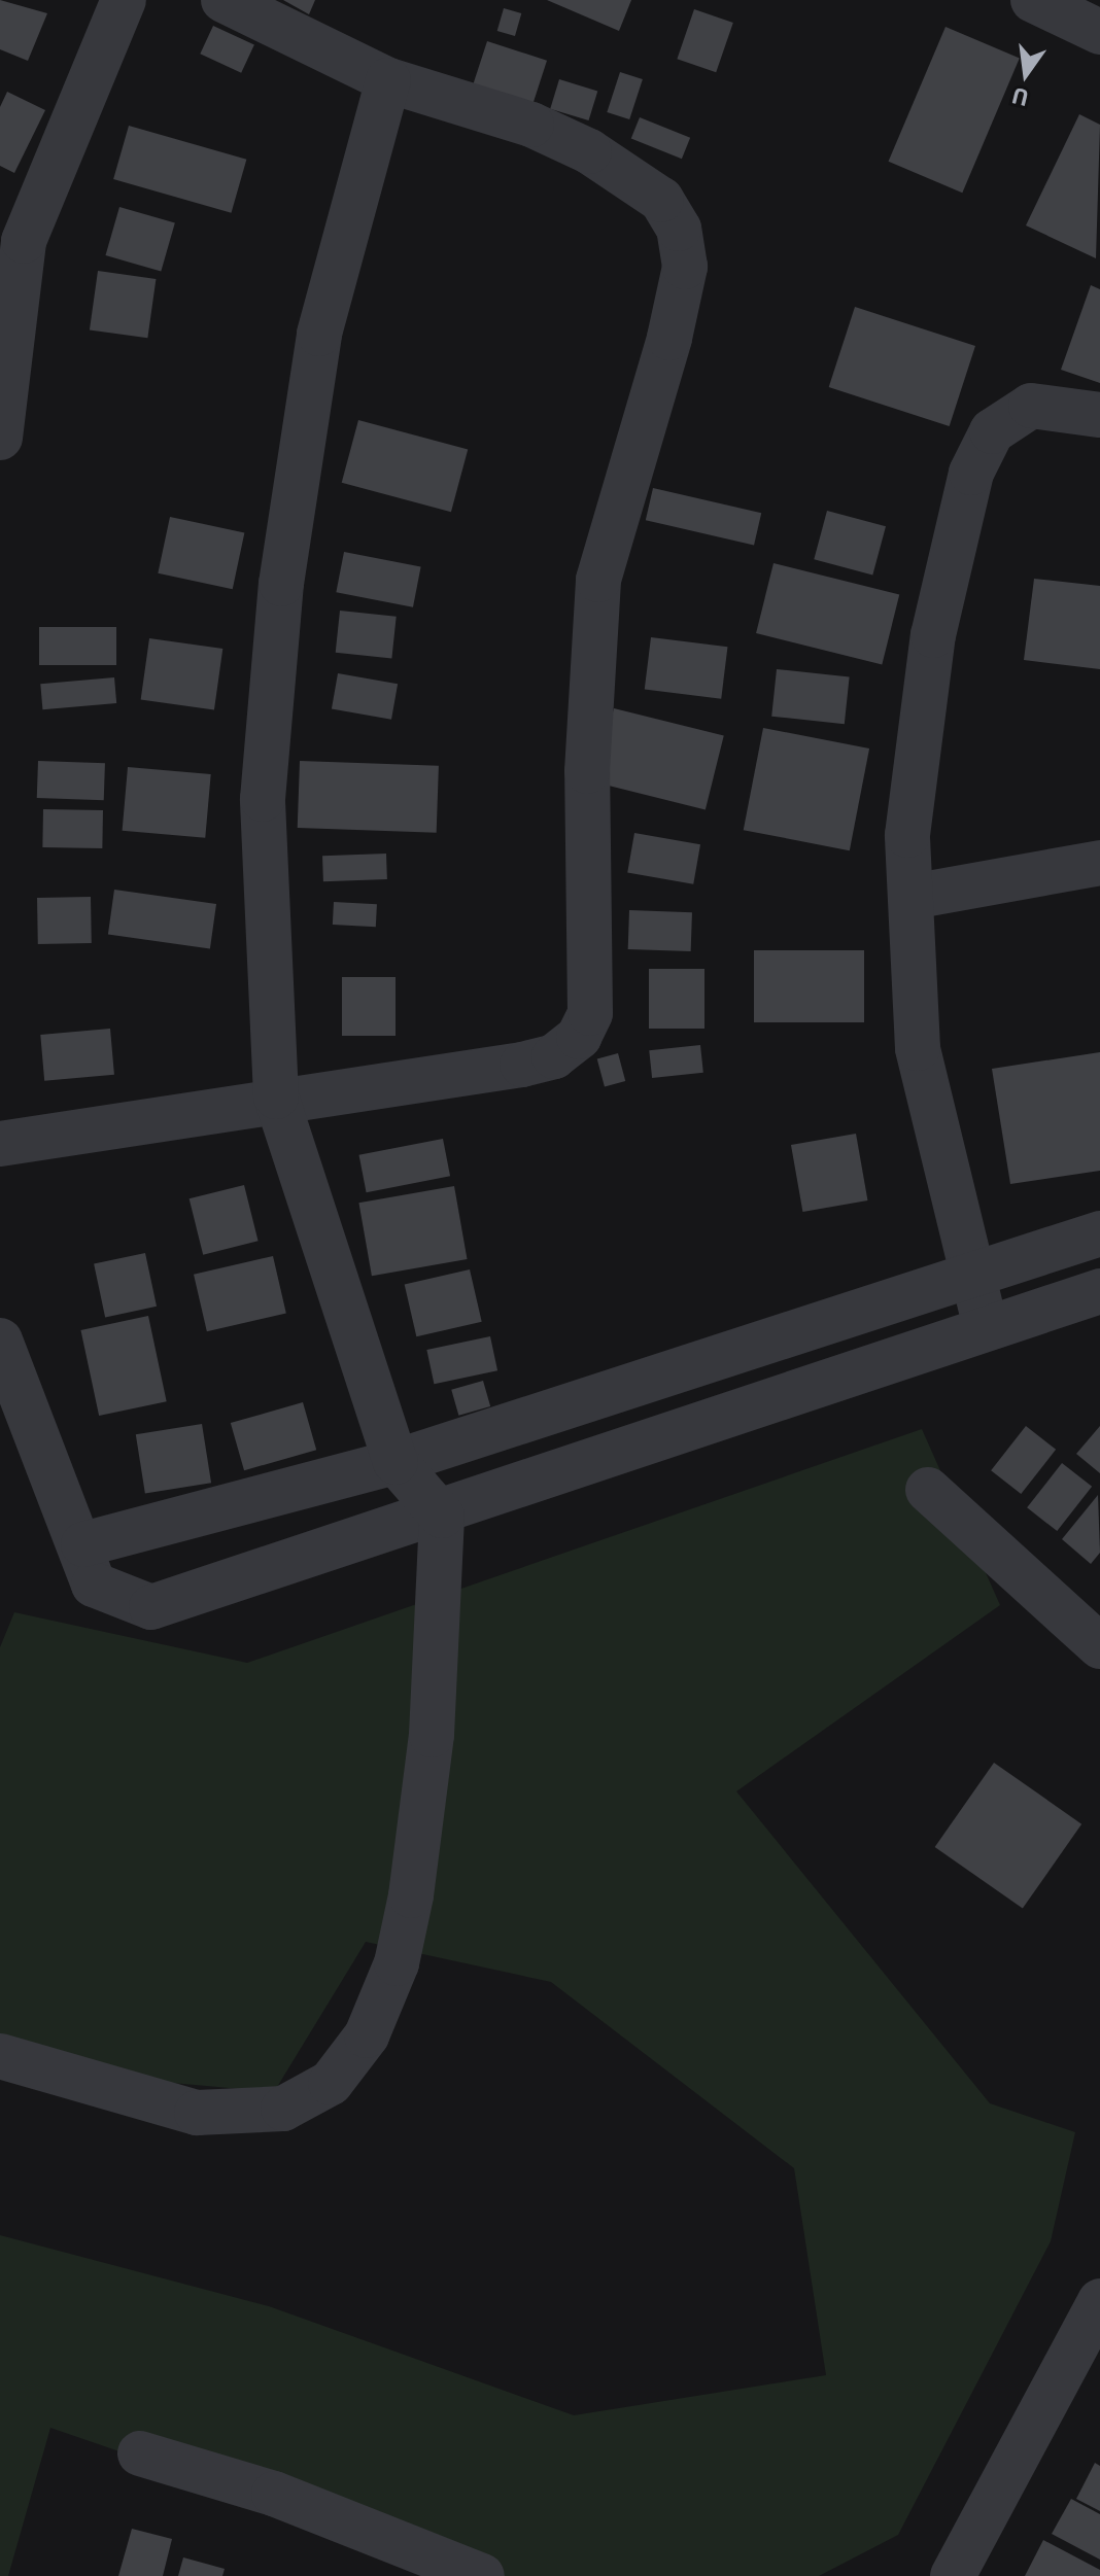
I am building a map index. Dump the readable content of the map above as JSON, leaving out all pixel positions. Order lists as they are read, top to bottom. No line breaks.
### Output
{"north":"bottom"}
